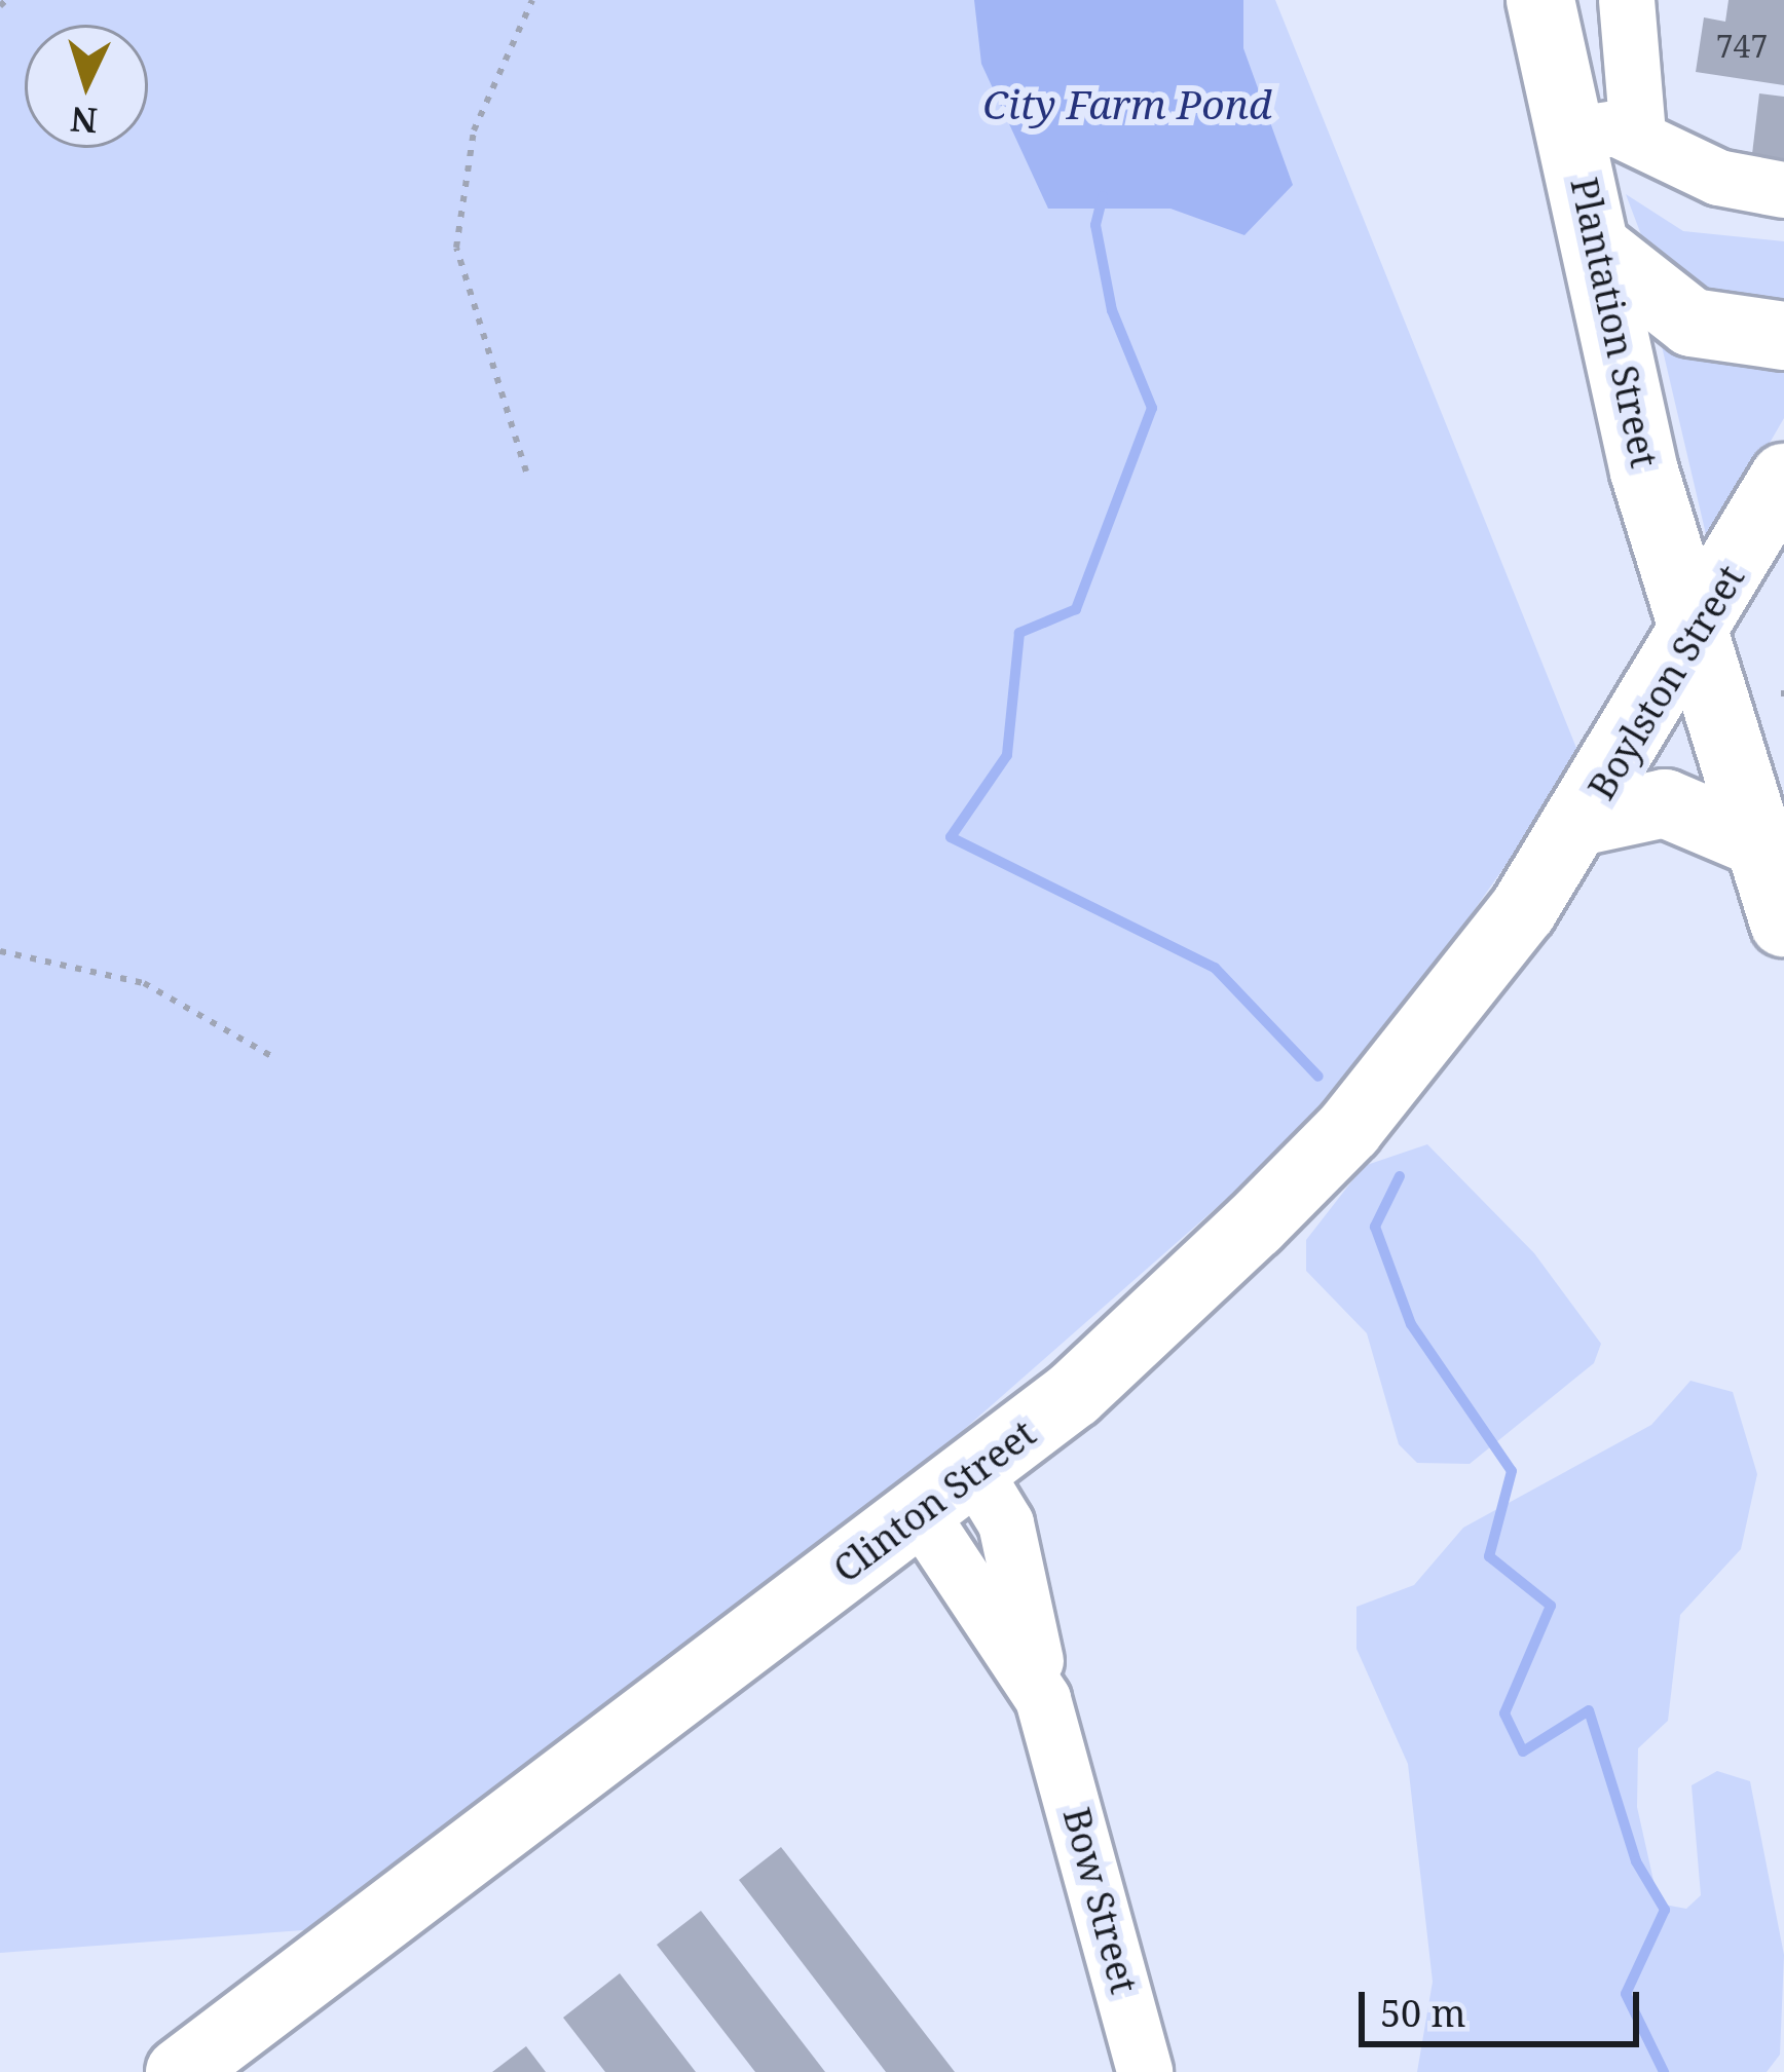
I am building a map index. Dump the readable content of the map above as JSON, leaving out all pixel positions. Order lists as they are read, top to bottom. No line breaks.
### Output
{"streets":{"main road":["Plantation Street","Boylston Street","Clinton Street"],"street":["Bow Street"]},"crossings":[["Plantation Street","Boylston Street"],["Boylston Street","Clinton Street"],["Clinton Street","Bow Street"]],"water":["City Farm Pond"],"house_numbers":["747"],"scale_bar":"50 m","north":"bottom"}
